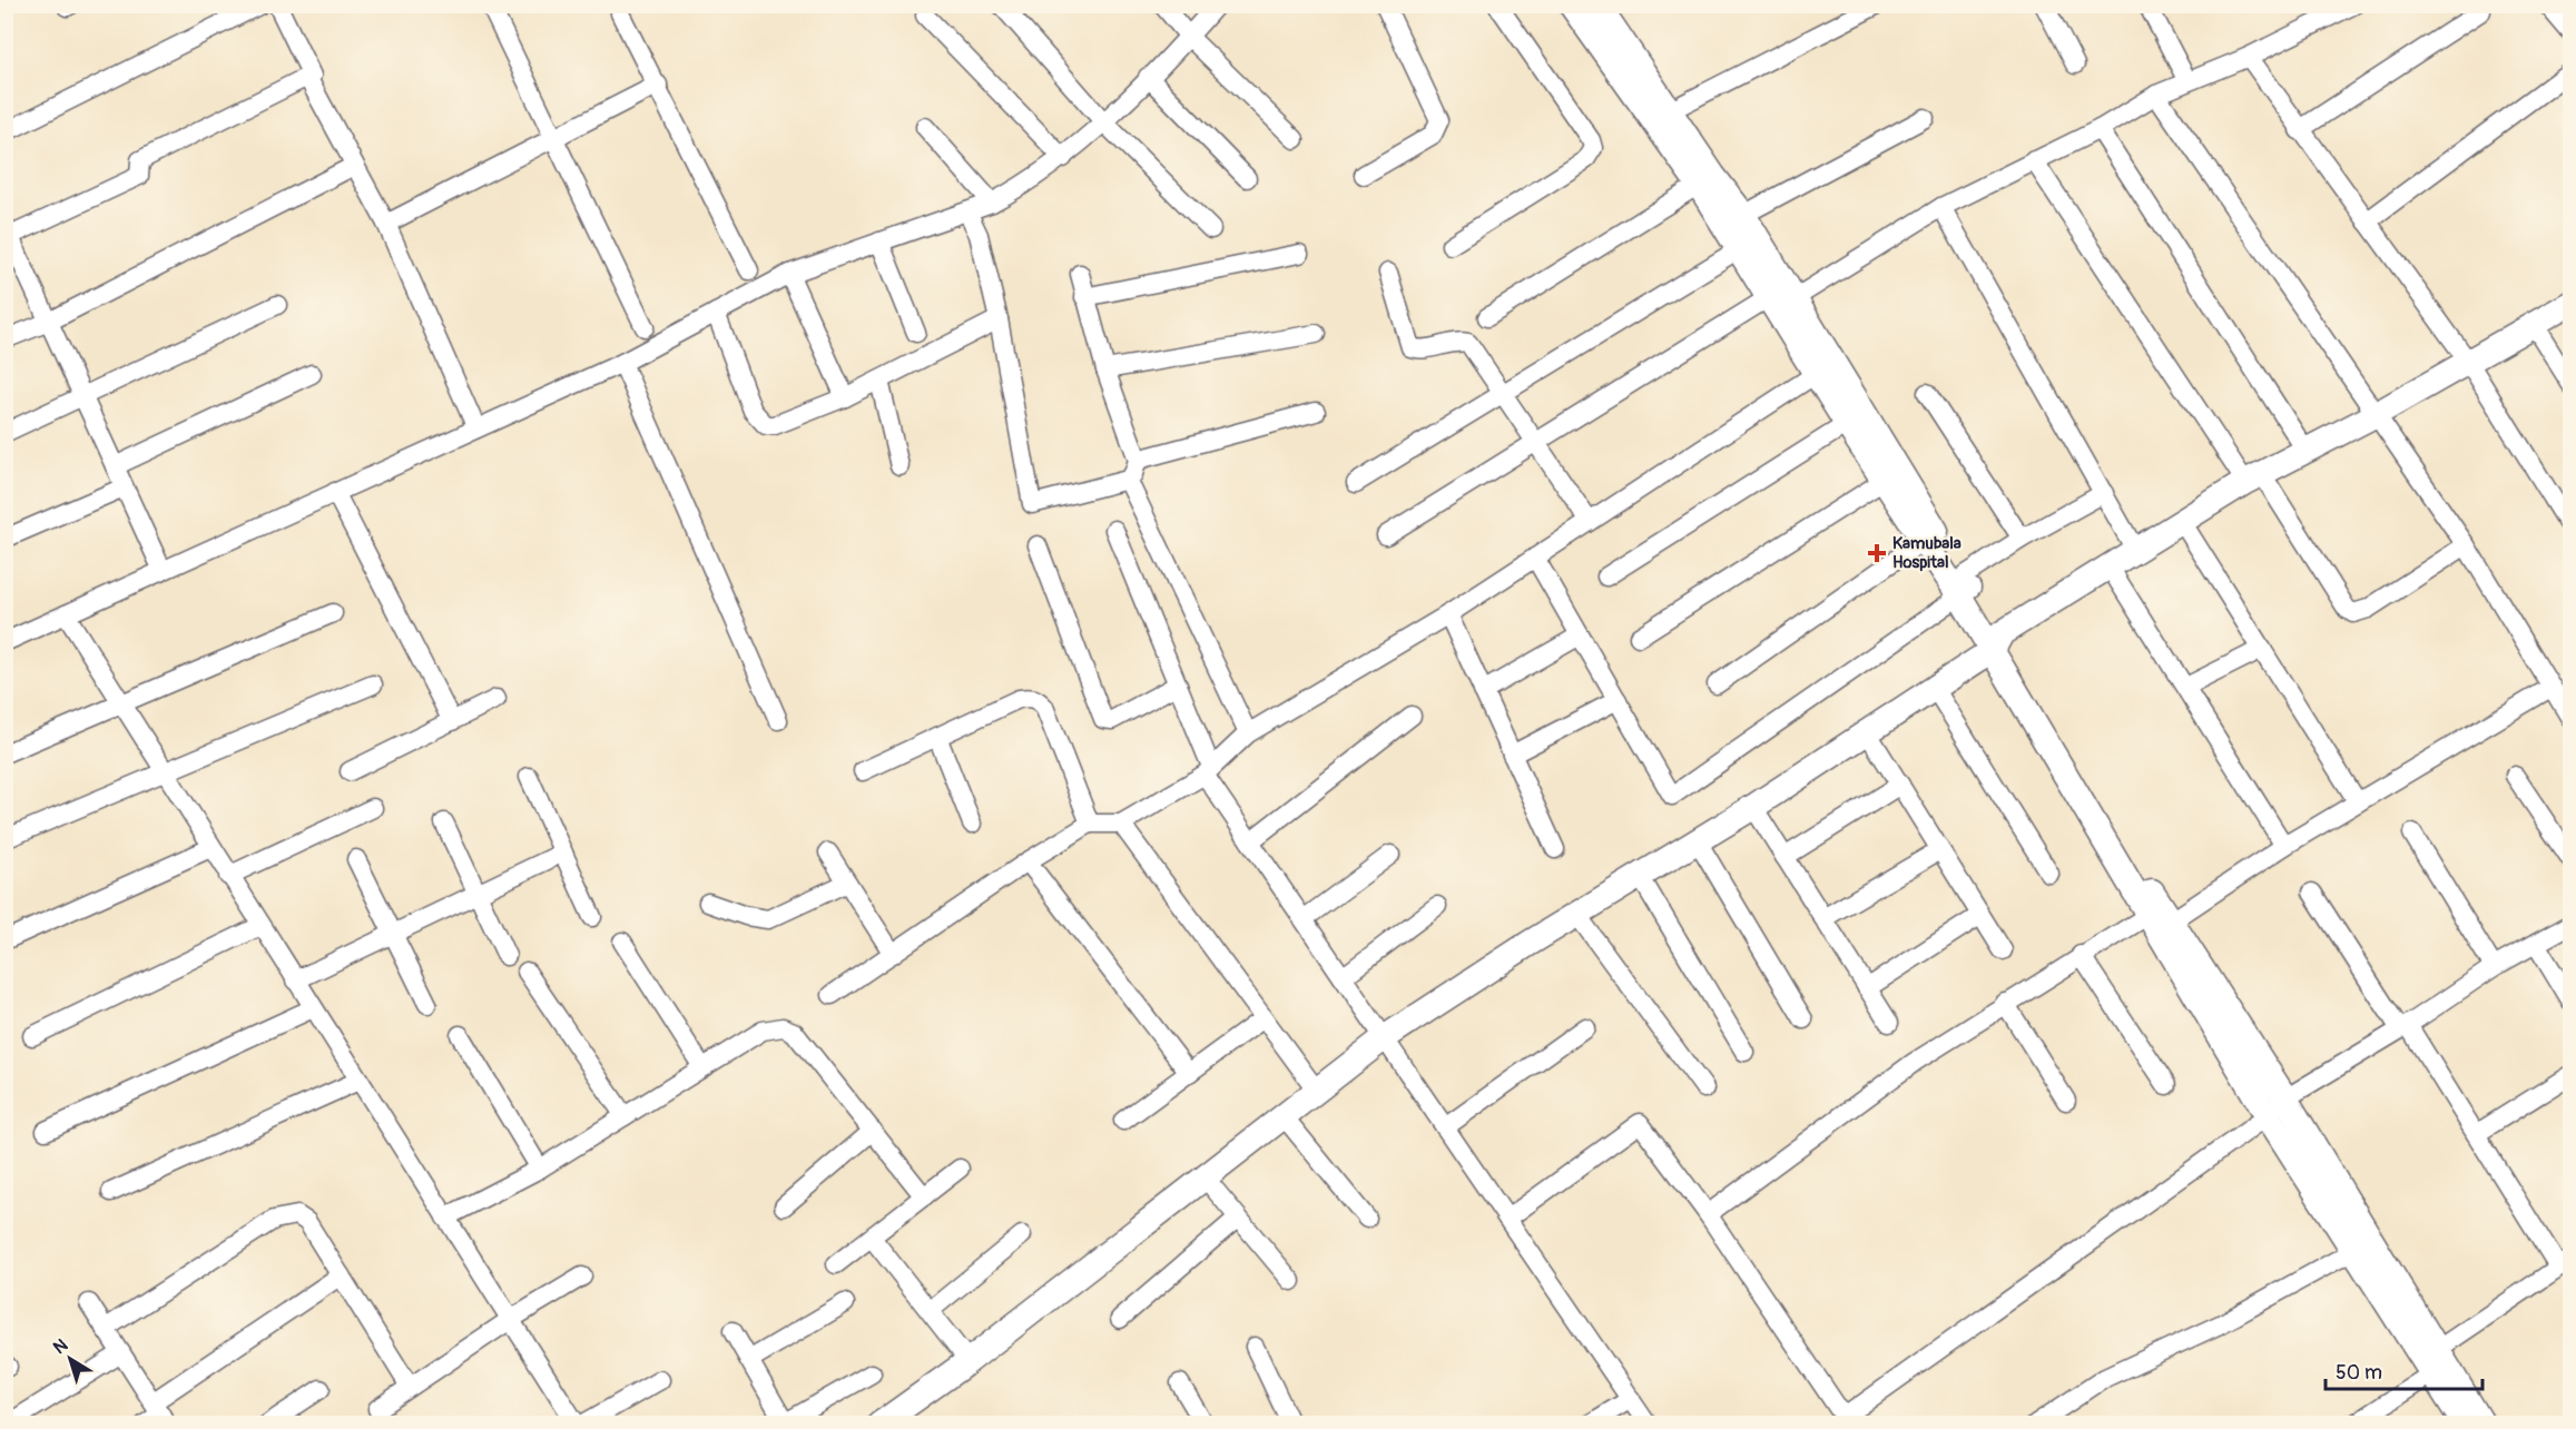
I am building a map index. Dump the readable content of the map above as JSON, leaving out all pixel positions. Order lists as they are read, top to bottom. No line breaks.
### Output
{"places":{"health":["Kamubala Hospital"]},"scale_bar":"50 m","north":"top left"}
